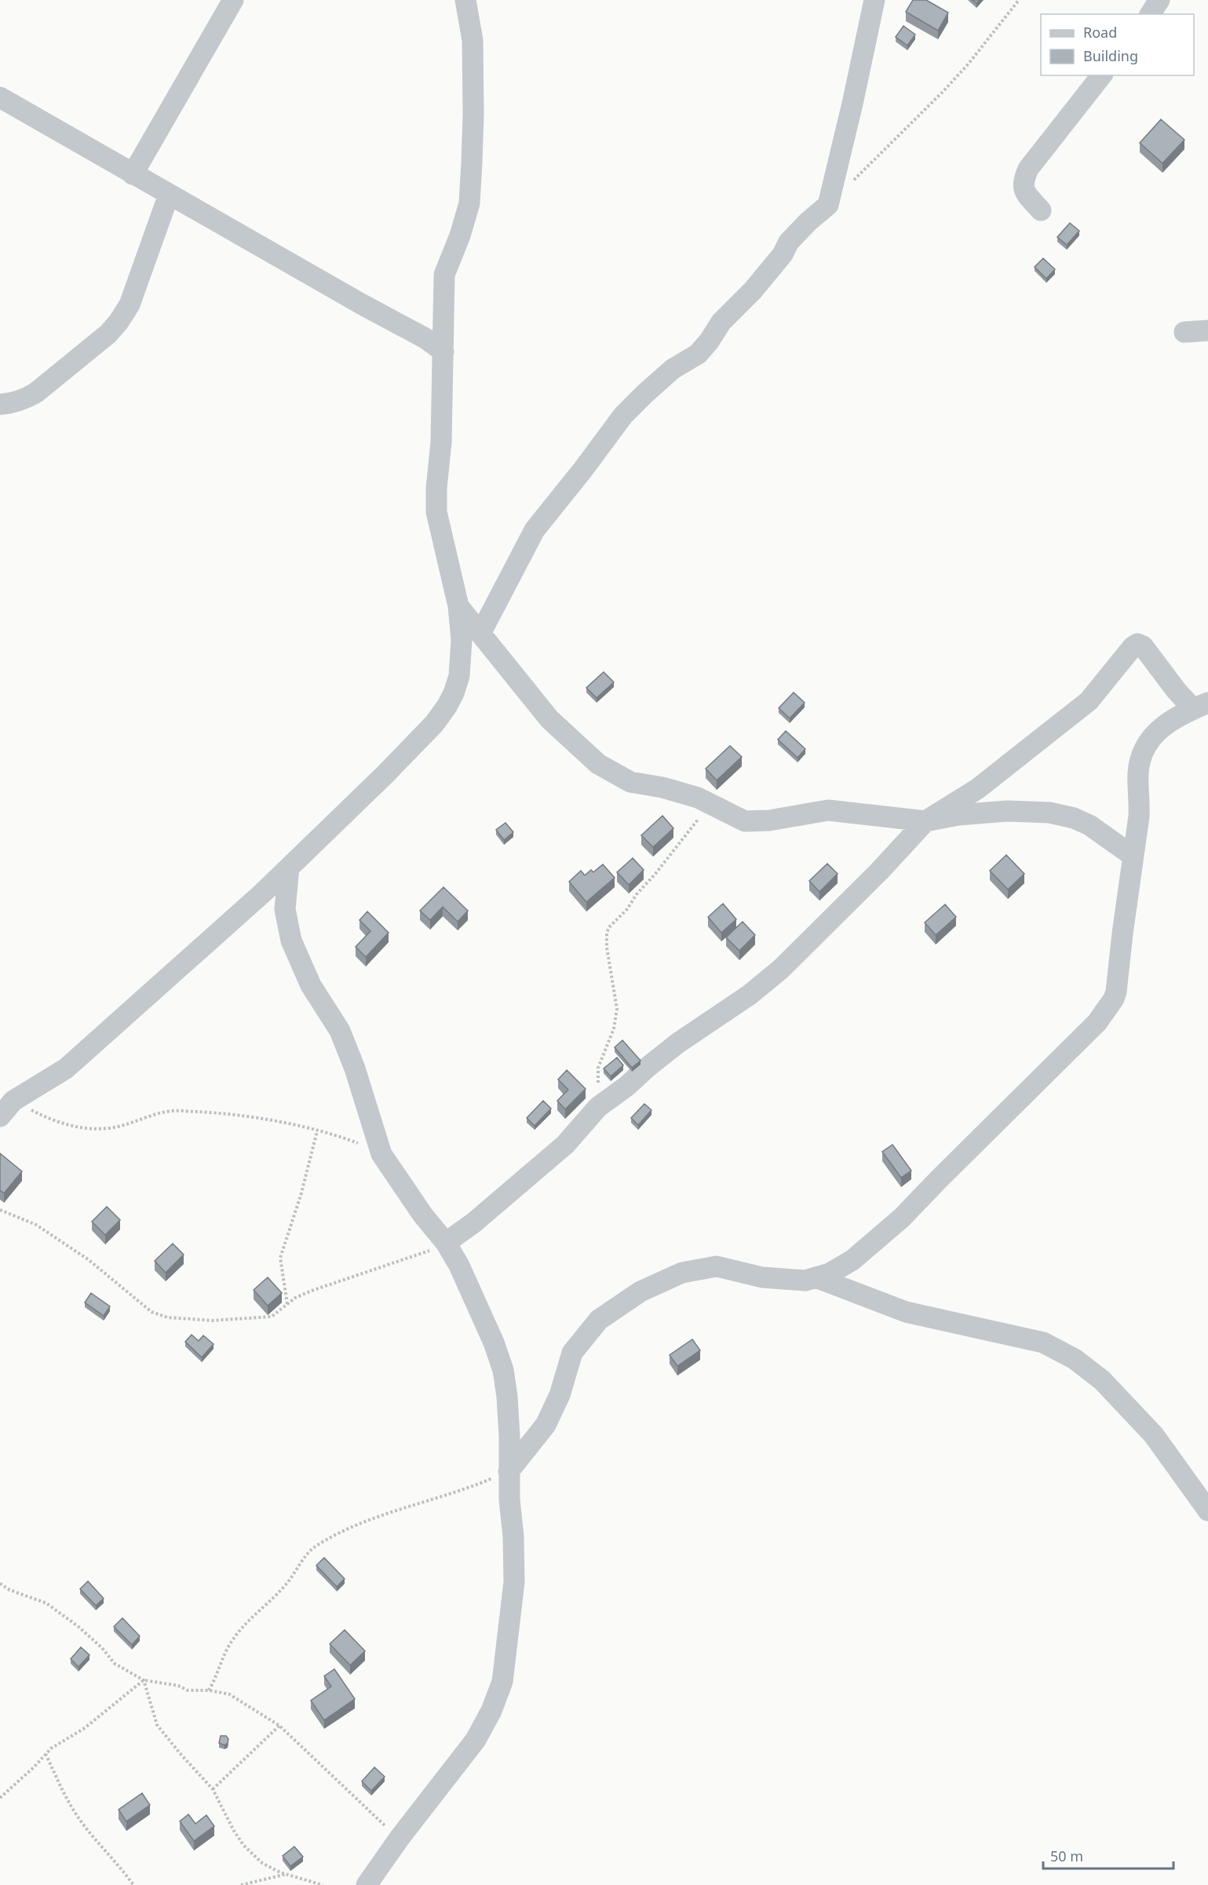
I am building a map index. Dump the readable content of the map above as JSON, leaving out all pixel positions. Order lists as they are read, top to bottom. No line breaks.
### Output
{"legend":["Road","Building"],"scale_bar":"50 m"}
